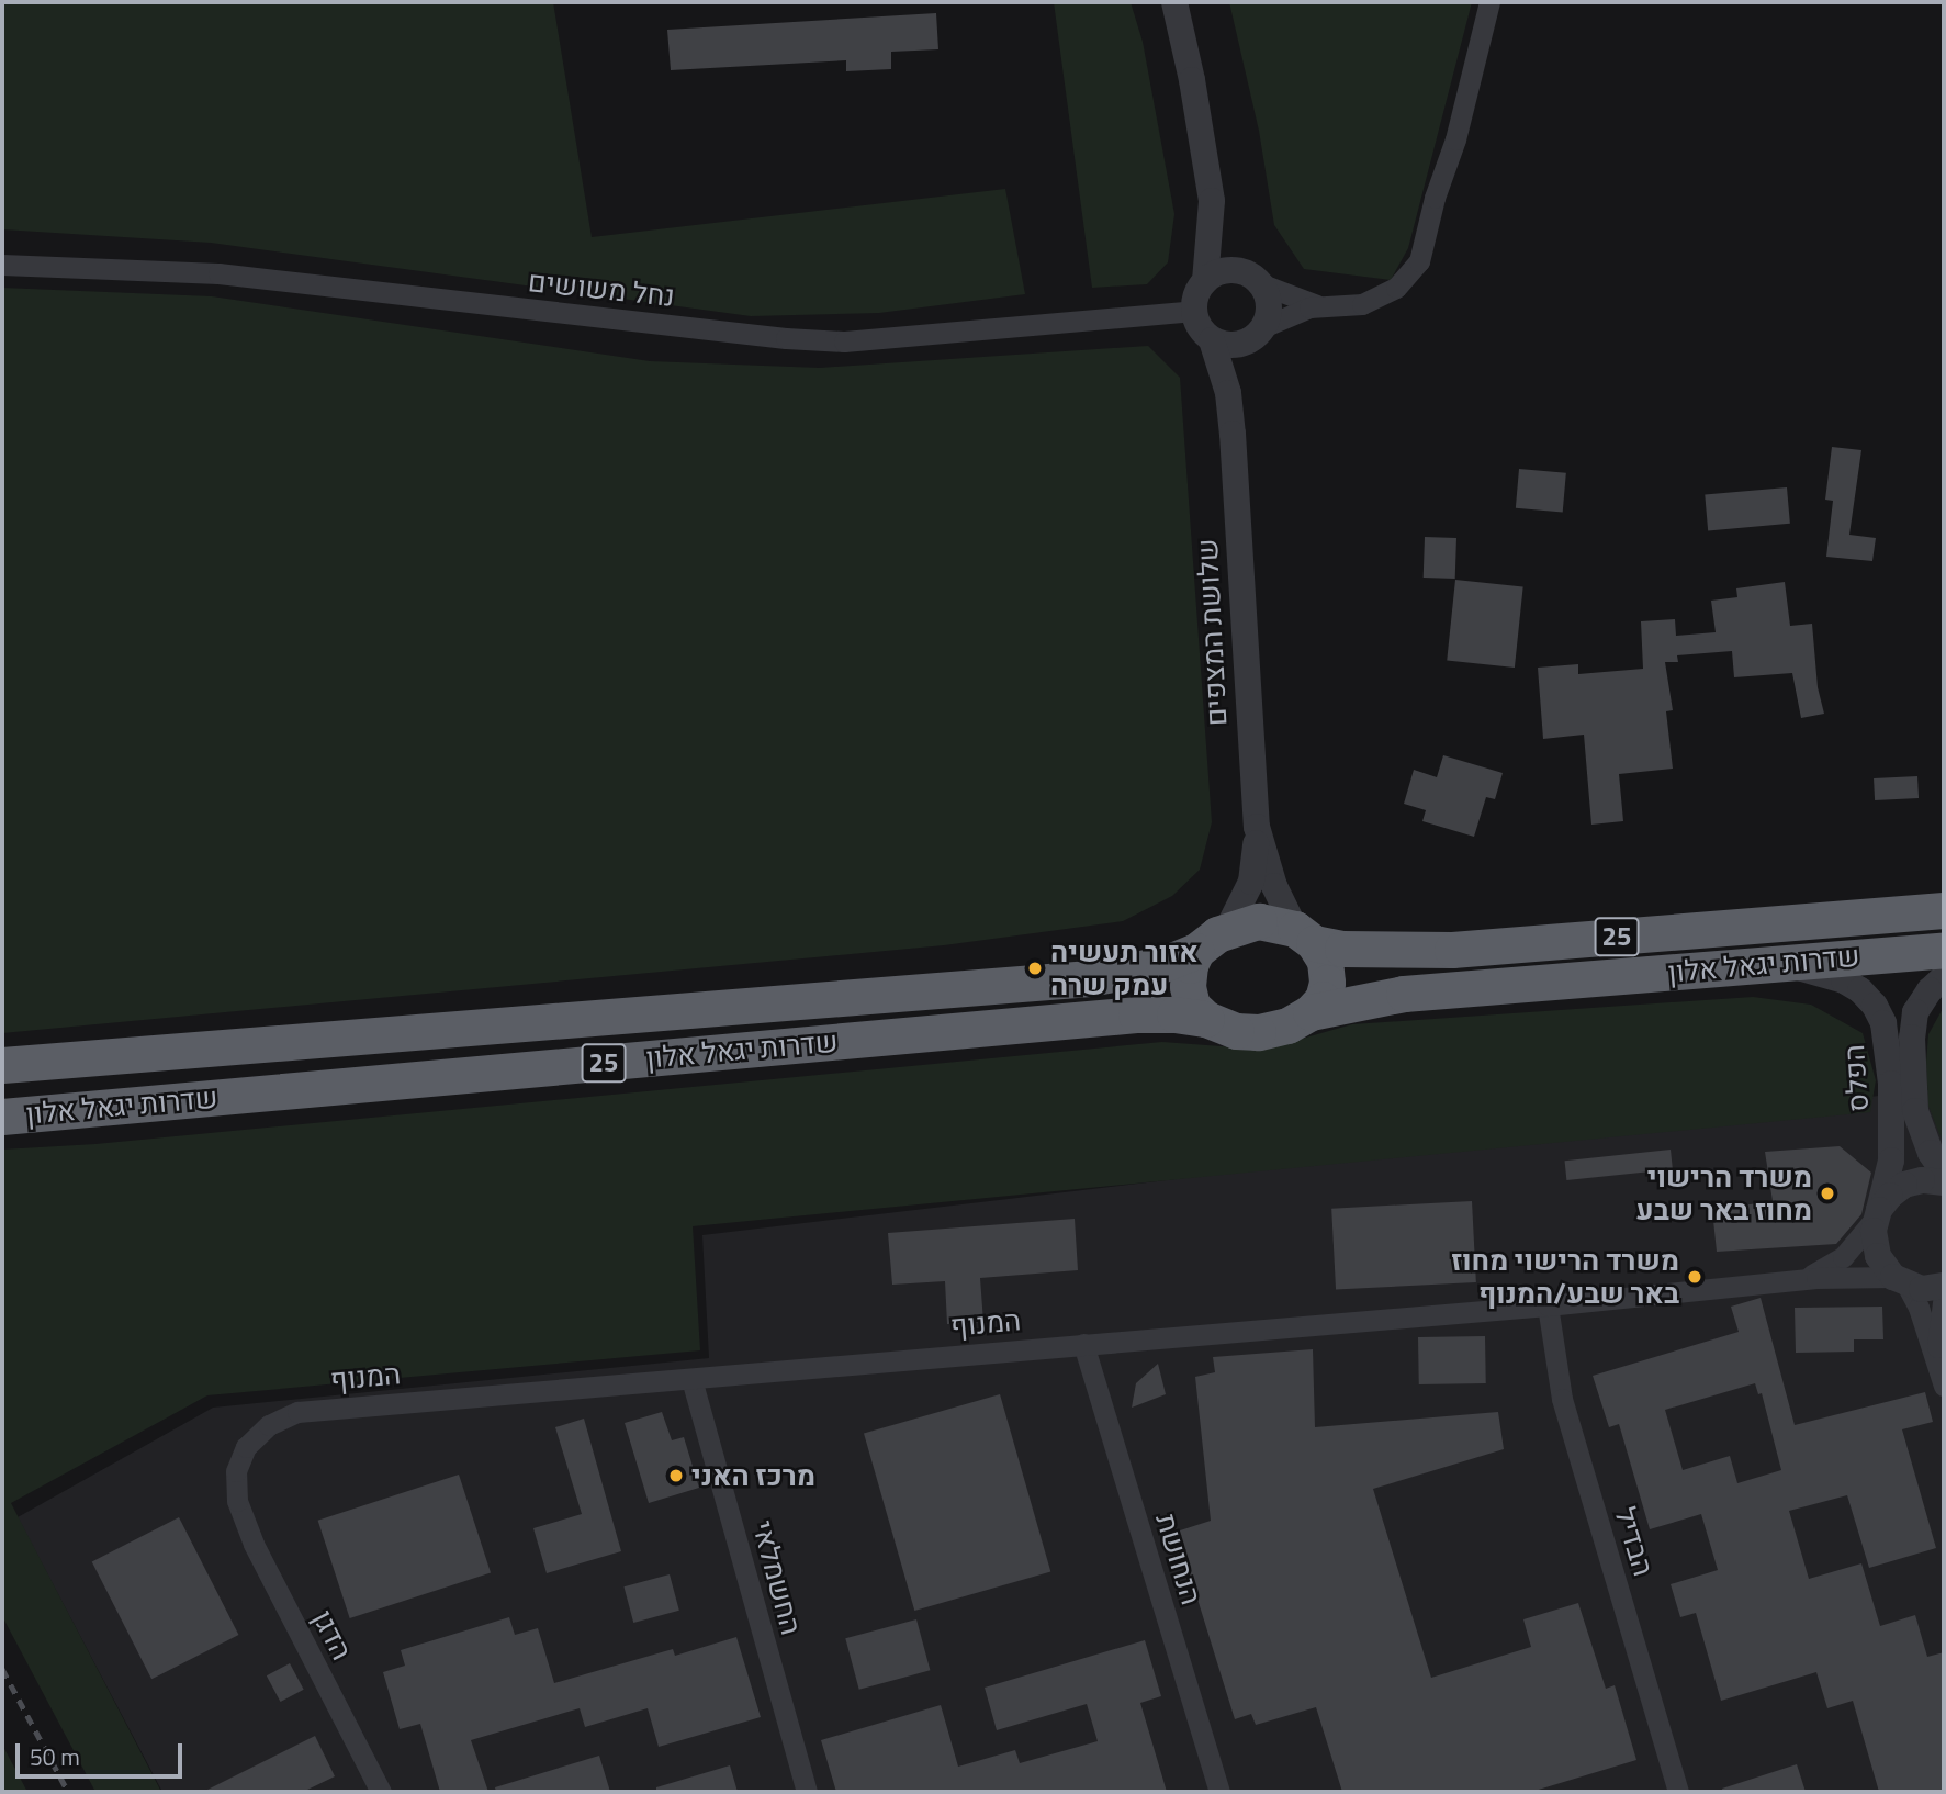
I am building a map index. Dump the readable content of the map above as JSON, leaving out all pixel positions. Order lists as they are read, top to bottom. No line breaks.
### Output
{"streets":{"highway":["25","שדרות יגאל אלון"],"street":["נחל משושים","שלושת המצפים","הפלס","המנוף","הבדיל","הנחושת","החשמלאי","הדגן"]},"crossings":[["נחל משושים","שלושת המצפים"],["שלושת המצפים","25"],["שלושת המצפים","שדרות יגאל אלון"],["25","שדרות יגאל אלון"],["שדרות יגאל אלון","הפלס"],["הפלס","המנוף"],["המנוף","הבדיל"],["המנוף","הנחושת"],["המנוף","החשמלאי"],["המנוף","הדגן"]],"places":["אזור תעשיה עמק שרה","משרד הרישוי מחוז באר שבע","משרד הרישוי מחוז באר שבע/המנוף","מרכז האני"],"scale_bar":"50 m"}
